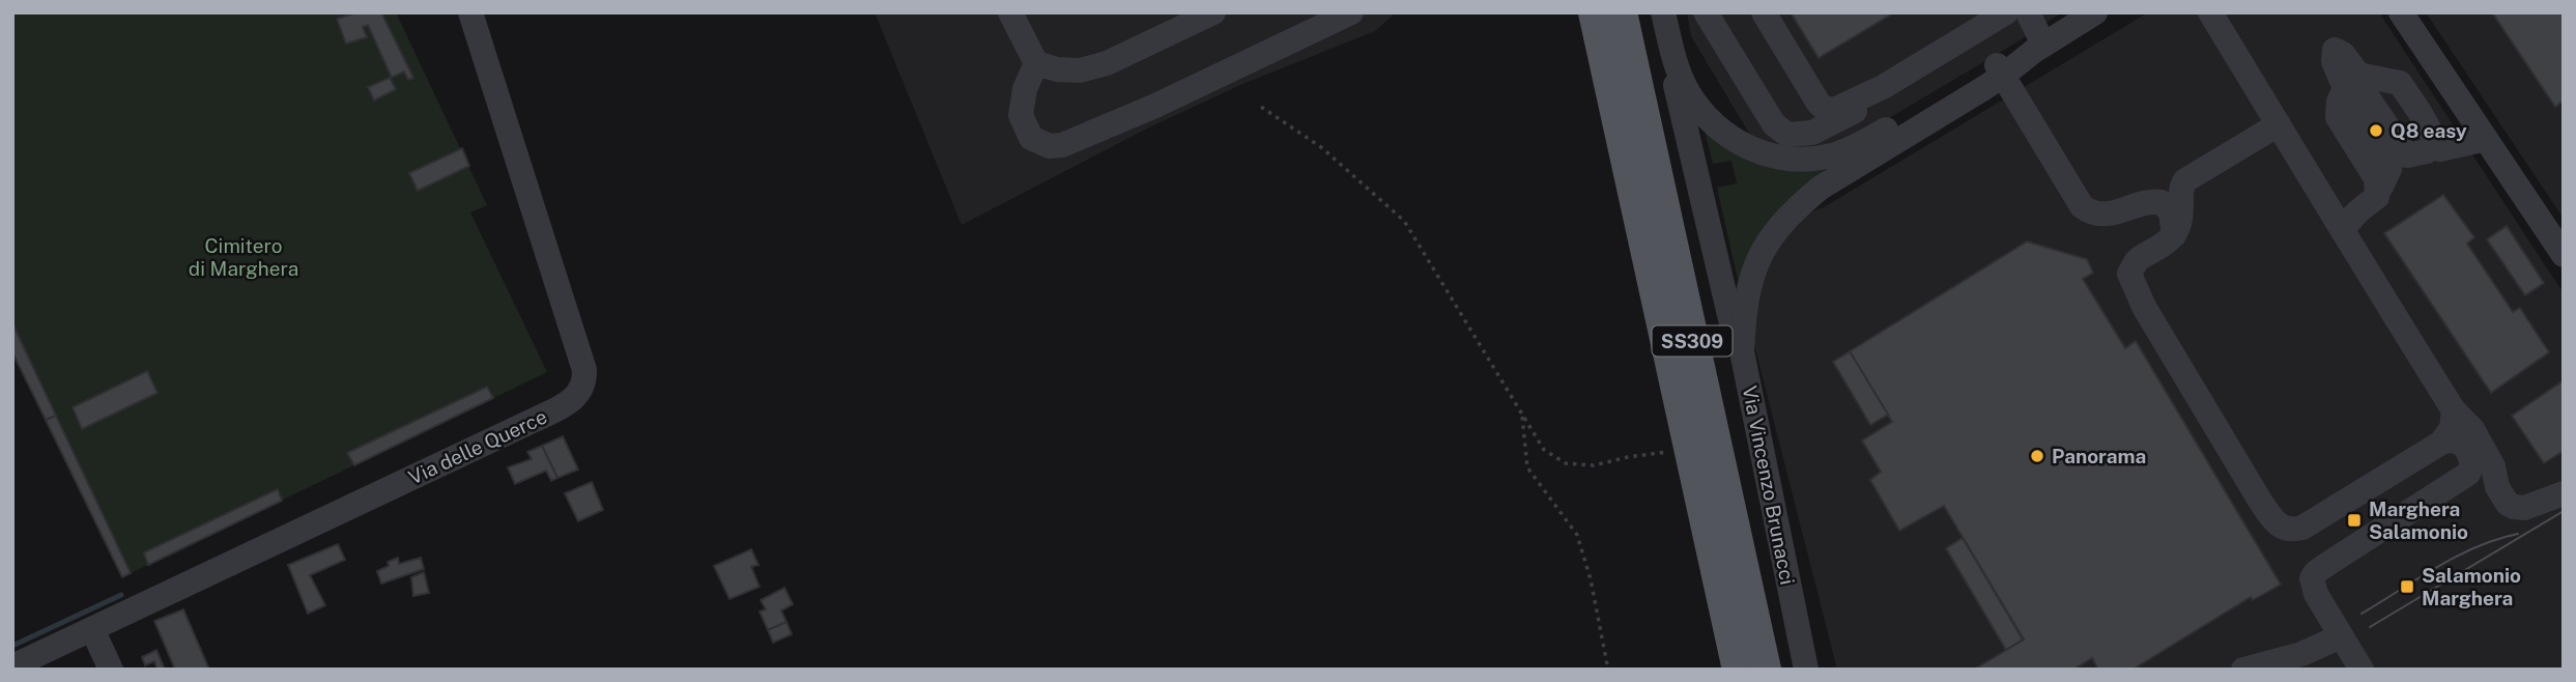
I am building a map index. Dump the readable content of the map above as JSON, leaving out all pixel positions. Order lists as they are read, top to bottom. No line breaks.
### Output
{"streets":{"main road":["SS309"],"street":["Via delle Querce","Via Vincenzo Brunacci"]},"parks":["Cimitero di Marghera"],"places":{"other":["Q8 easy","Panorama"],"transit":["Marghera Salamonio","Salamonio Marghera"]}}
